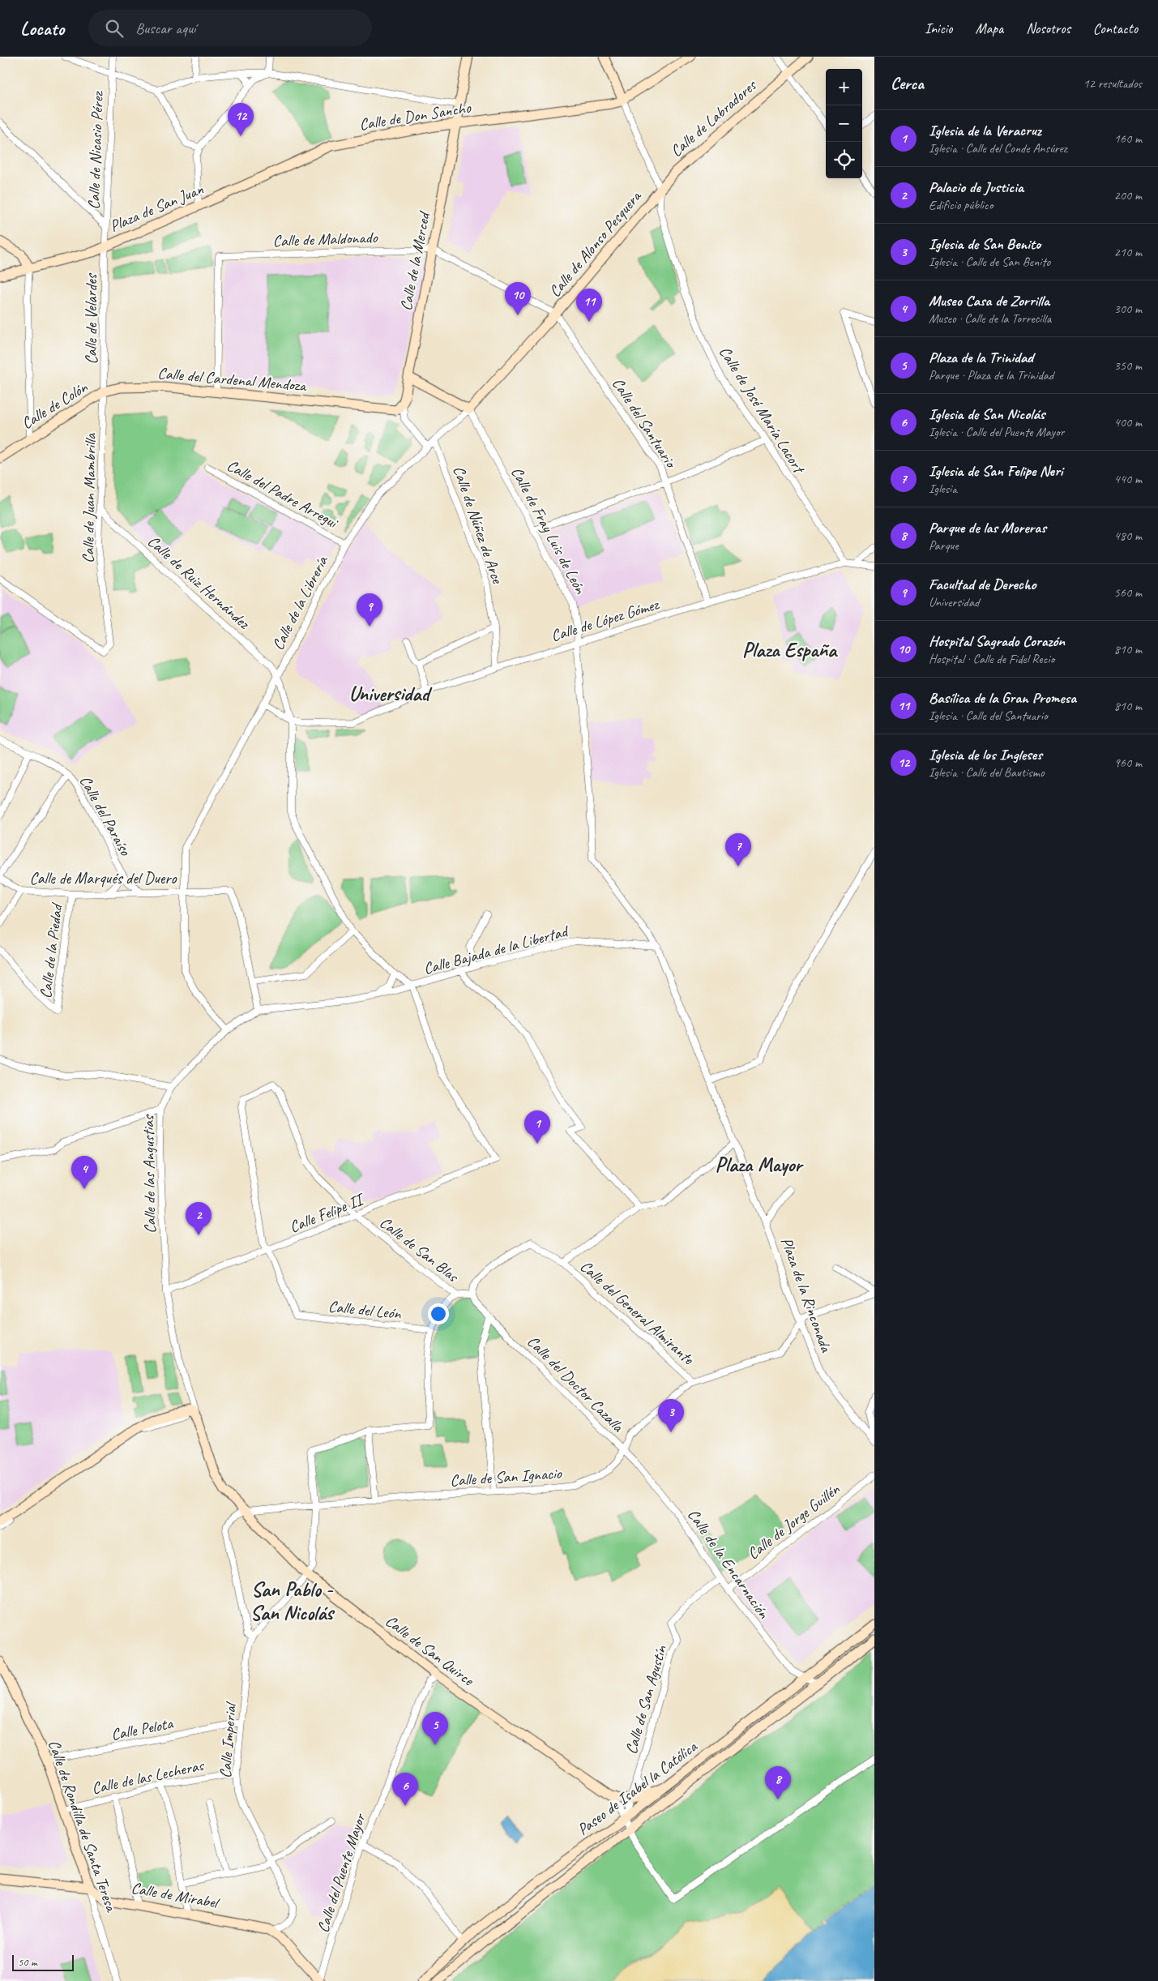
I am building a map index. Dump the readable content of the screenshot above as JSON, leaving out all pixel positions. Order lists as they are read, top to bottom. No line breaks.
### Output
{"streets":{"main road":["Calle de Don Sancho","Calle de Labradores","Plaza de San Juan","Calle de Alonso Pesquera","Calle de la Merced","Calle del Cardenal Mendoza","Calle de Colón","Calle de San Quirce","Paseo de Isabel la Católica","Calle de Rondilla de Santa Teresa","Calle de Mirabel"],"street":["Calle de Nicasio Pérez","Calle de Maldonado","Calle de Velardes","Calle de José María Lacort","Calle del Santuario","Calle del Padre Arregui","Calle de Juan Mambrilla","Calle de Núñez de Arce","Calle de Fray Luis de León","Calle de Ruiz Hernández","Calle de la Librería","Calle de López Gómez","Calle del Paraíso","Calle de Marqués del Duero","Calle Bajada de la Libertad","Calle de la Piedad","Calle de las Angustias","Calle Felipe II","Calle de San Blas","Plaza de la Rinconada","Calle del León","Calle del General Almirante","Calle del Doctor Cazalla","Calle de San Ignacio","Calle de Jorge Guillén","Calle de la Encarnación","Calle de San Agustín","Calle Pelota","Calle Imperial","Calle de las Lecheras","Calle del Puente Mayor"]},"crossings":[["Calle de Don Sancho","Plaza de San Juan"],["Calle de Don Sancho","Calle de la Merced"],["Calle de Labradores","Calle de Alonso Pesquera"],["Calle de Labradores","Calle de José María Lacort"],["Calle de Nicasio Pérez","Plaza de San Juan"],["Calle de Nicasio Pérez","Calle de Velardes"],["Plaza de San Juan","Calle de Velardes"],["Calle de Maldonado","Calle de la Merced"],["Calle de Maldonado","Calle del Cardenal Mendoza"],["Calle de Alonso Pesquera","Calle de José María Lacort"],["Calle de Alonso Pesquera","Calle del Santuario"],["Calle de Alonso Pesquera","Calle de Núñez de Arce"],["Calle de Alonso Pesquera","Calle de Fray Luis de León"],["Calle de Alonso Pesquera","Calle de la Librería"],["Calle de la Merced","Calle del Cardenal Mendoza"],["Calle de Velardes","Calle del Cardenal Mendoza"],["Calle de Velardes","Calle de Colón"],["Calle de Velardes","Calle de Juan Mambrilla"],["Calle del Cardenal Mendoza","Calle de Colón"],["Calle del Cardenal Mendoza","Calle de Juan Mambrilla"],["Calle de Colón","Calle de Juan Mambrilla"],["Calle de José María Lacort","Calle de López Gómez"],["Calle del Santuario","Calle de López Gómez"],["Calle del Padre Arregui","Calle de la Librería"],["Calle de Juan Mambrilla","Calle de Ruiz Hernández"],["Calle de Núñez de Arce","Calle de López Gómez"],["Calle de Fray Luis de León","Calle de López Gómez"],["Calle de Fray Luis de León","Calle Bajada de la Libertad"],["Calle de Fray Luis de León","Plaza de la Rinconada"],["Calle de Ruiz Hernández","Calle de la Librería"],["Calle de la Librería","Calle de Marqués del Duero"],["Calle del Paraíso","Calle de Marqués del Duero"],["Calle de Marqués del Duero","Calle de la Piedad"],["Calle Bajada de la Libertad","Calle de las Angustias"],["Calle Bajada de la Libertad","Calle Felipe II"],["Calle de las Angustias","Calle Felipe II"],["Calle de las Angustias","Calle de San Quirce"],["Calle Felipe II","Calle de San Blas"],["Calle Felipe II","Calle del León"],["Calle de San Blas","Calle del León"],["Calle del General Almirante","Calle del Doctor Cazalla"],["Calle del General Almirante","Calle de San Ignacio"],["Calle del Doctor Cazalla","Calle de San Ignacio"],["Calle del Doctor Cazalla","Calle de la Encarnación"],["Calle de San Ignacio","Calle de la Encarnación"],["Calle de Jorge Guillén","Calle de la Encarnación"],["Calle de la Encarnación","Calle de San Agustín"],["Calle de la Encarnación","Paseo de Isabel la Católica"],["Calle de San Quirce","Calle de San Agustín"],["Calle de San Quirce","Calle Imperial"],["Calle de San Quirce","Paseo de Isabel la Católica"],["Calle de San Quirce","Calle del Puente Mayor"],["Calle de San Agustín","Paseo de Isabel la Católica"],["Calle Pelota","Calle Imperial"],["Calle Pelota","Calle de Rondilla de Santa Teresa"],["Calle Imperial","Calle de las Lecheras"],["Calle Imperial","Calle de Mirabel"],["Calle de las Lecheras","Calle de Rondilla de Santa Teresa"],["Calle de Rondilla de Santa Teresa","Calle de Mirabel"]],"districts":["Plaza España","Universidad","Plaza Mayor","San Pablo - San Nicolás"],"scale_bar":"50 m","page":{"header":"Locato","search":"Buscar aquí","nav":["Inicio","Mapa","Nosotros","Contacto"],"heading":["Cerca","12 resultados"],"map_buttons":["+","−"],"pins":["12","10","11","9","7","1","4","2","3","5","8","6"],"list":[{"mark":"1","name":"Iglesia de la Veracruz","note":"Iglesia · Calle del Conde Ansúrez","value":"160 m"},{"mark":"2","name":"Palacio de Justicia","note":"Edificio público","value":"200 m"},{"mark":"3","name":"Iglesia de San Benito","note":"Iglesia · Calle de San Benito","value":"210 m"},{"mark":"4","name":"Museo Casa de Zorrilla","note":"Museo · Calle de la Torrecilla","value":"300 m"},{"mark":"5","name":"Plaza de la Trinidad","note":"Parque · Plaza de la Trinidad","value":"350 m"},{"mark":"6","name":"Iglesia de San Nicolás","note":"Iglesia · Calle del Puente Mayor","value":"400 m"},{"mark":"7","name":"Iglesia de San Felipe Neri","note":"Iglesia","value":"440 m"},{"mark":"8","name":"Parque de las Moreras","note":"Parque","value":"480 m"},{"mark":"9","name":"Facultad de Derecho","note":"Universidad","value":"560 m"},{"mark":"10","name":"Hospital Sagrado Corazón","note":"Hospital · Calle de Fidel Recio","value":"810 m"},{"mark":"11","name":"Basílica de la Gran Promesa","note":"Iglesia · Calle del Santuario","value":"810 m"},{"mark":"12","name":"Iglesia de los Ingleses","note":"Iglesia · Calle del Bautismo","value":"960 m"}],"scale":"50 m"}}
